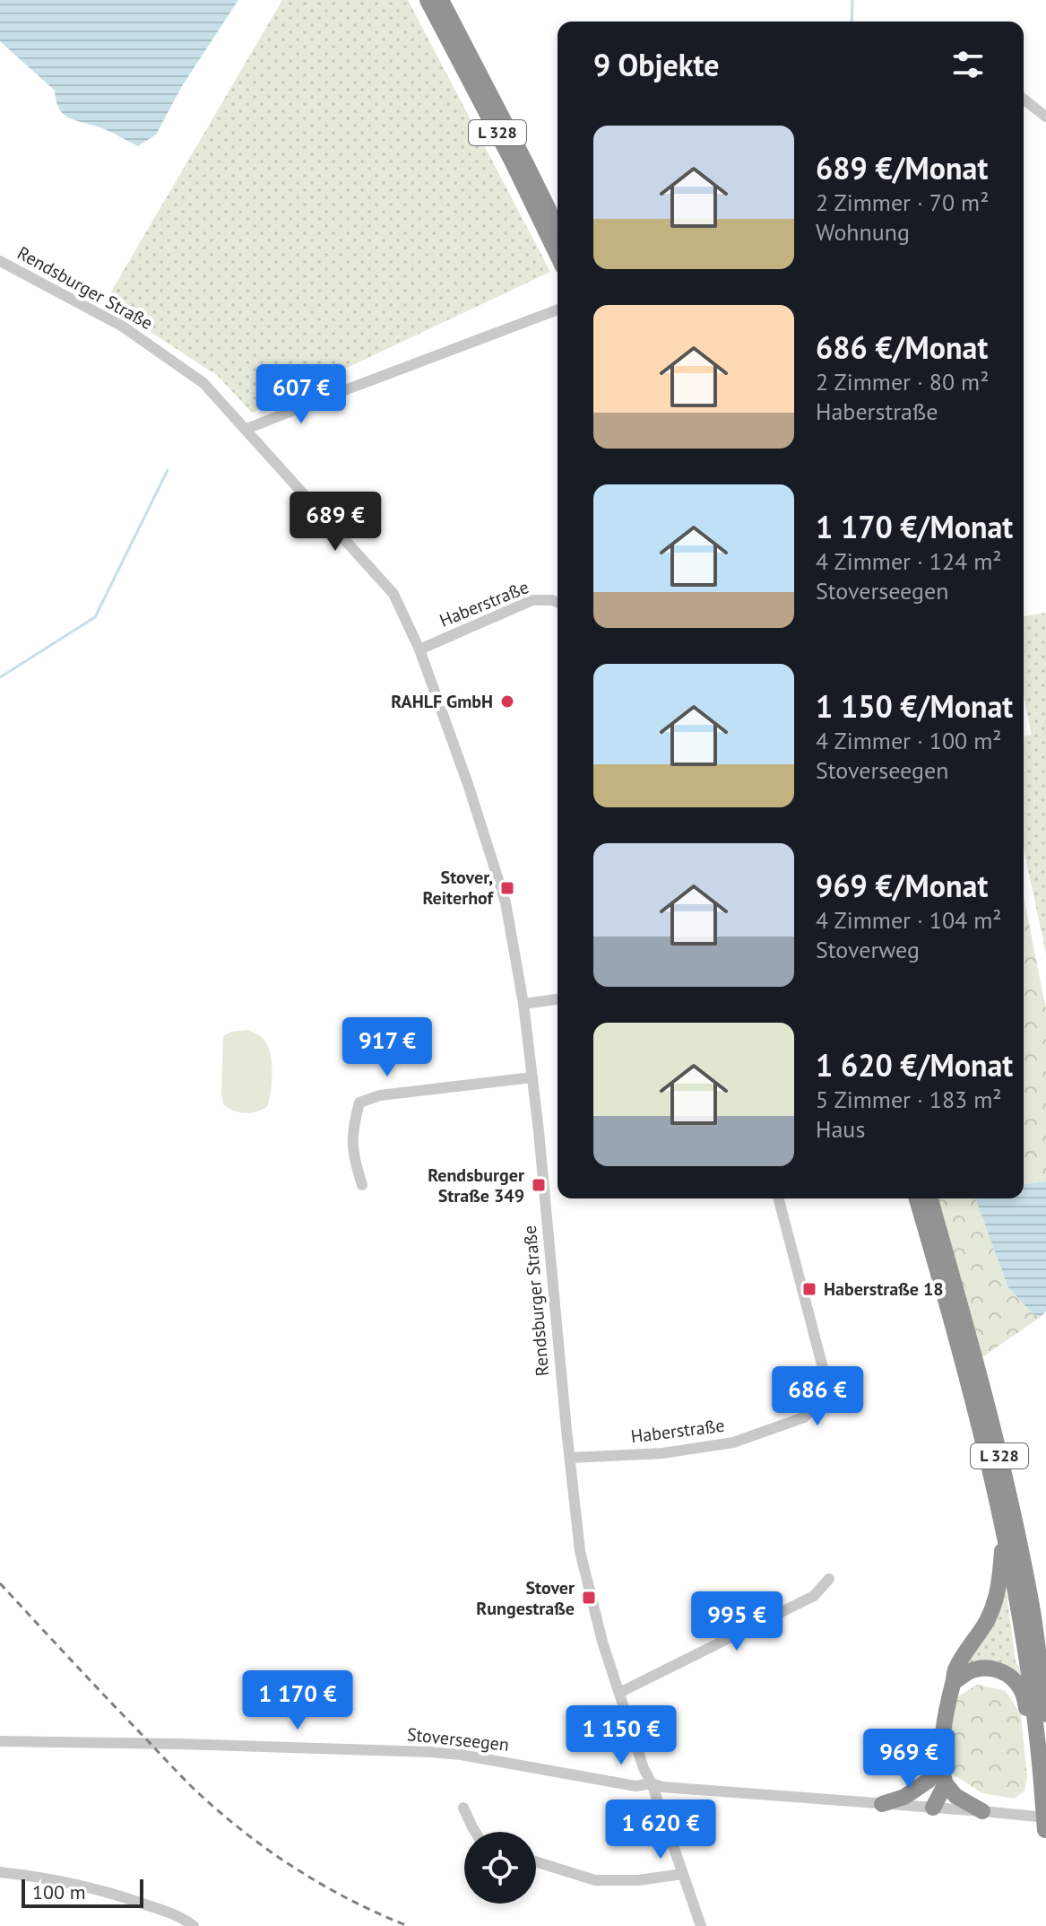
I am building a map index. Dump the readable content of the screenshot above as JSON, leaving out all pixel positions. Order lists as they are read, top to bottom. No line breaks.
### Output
{"streets":{"highway":["L 328"],"street":["Rendsburger Straße","Haberstraße","Stoverseegen"]},"crossings":[["L 328","Stoverseegen"],["Rendsburger Straße","Haberstraße"],["Rendsburger Straße","Stoverseegen"]],"places":{"other":["RAHLF GmbH"],"transit":["Stover, Reiterhof","Rendsburger Straße 349","Haberstraße 18","Stover Rungestraße"]},"scale_bar":"100 m","page":{"heading":"9 Objekte","list":[{"name":"689 €/Monat","note":"2 Zimmer · 70 m² · Wohnung"},{"name":"686 €/Monat","note":"2 Zimmer · 80 m² · Haberstraße"},{"name":"1 170 €/Monat","note":"4 Zimmer · 124 m² · Stoverseegen"},{"name":"1 150 €/Monat","note":"4 Zimmer · 100 m² · Stoverseegen"},{"name":"969 €/Monat","note":"4 Zimmer · 104 m² · Stoverweg"},{"name":"1 620 €/Monat","note":"5 Zimmer · 183 m² · Haus"}],"price":["607 €","689 €","917 €","686 €","995 €","1 170 €","1 150 €","969 €","1 620 €"],"scale":"100 m"}}
